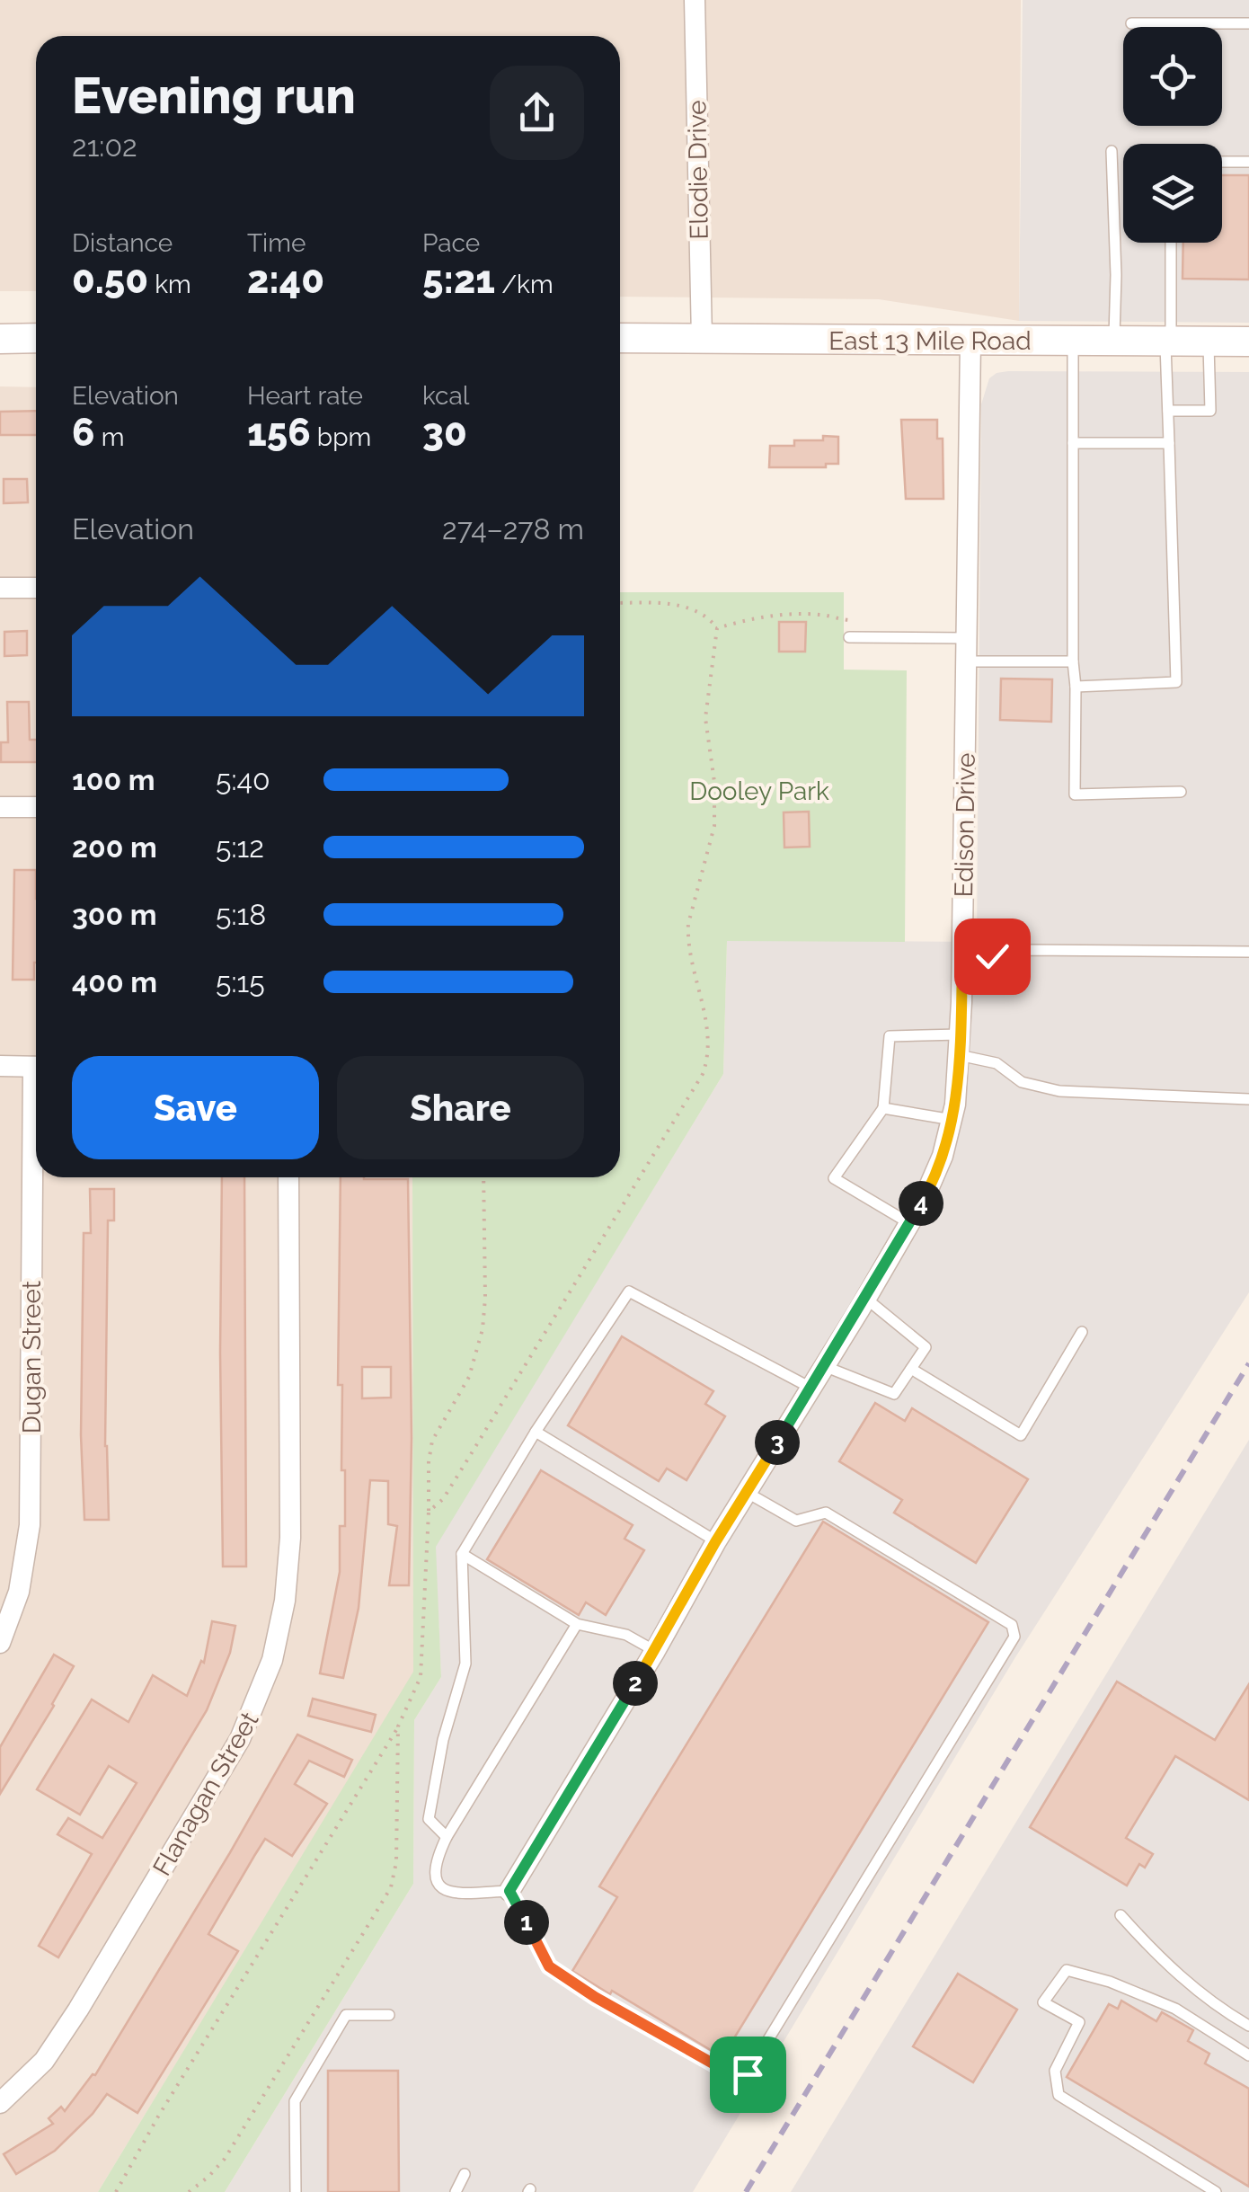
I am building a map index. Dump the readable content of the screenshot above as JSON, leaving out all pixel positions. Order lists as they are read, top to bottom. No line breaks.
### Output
{"streets":{"main road":["East 13 Mile Road"],"street":["Elodie Drive","Edison Drive","Dugan Street","Flanagan Street"]},"crossings":[["Elodie Drive","East 13 Mile Road"],["East 13 Mile Road","Edison Drive"]],"parks":["Dooley Park"],"page":{"heading":["Evening run","21:02"],"stats":[["Distance","0.50 km"],["Time","2:40"],["Pace","5:21 /km"],["Elevation","6 m"],["Heart rate","156 bpm"],["kcal","30"]],"chart":["Elevation","274–278 m"],"list":[{"name":"100 m","note":"5:40"},{"name":"200 m","note":"5:12"},{"name":"300 m","note":"5:18"},{"name":"400 m","note":"5:15"}],"buttons":["Save","Share"],"pins":["4","3","2","1"]}}
